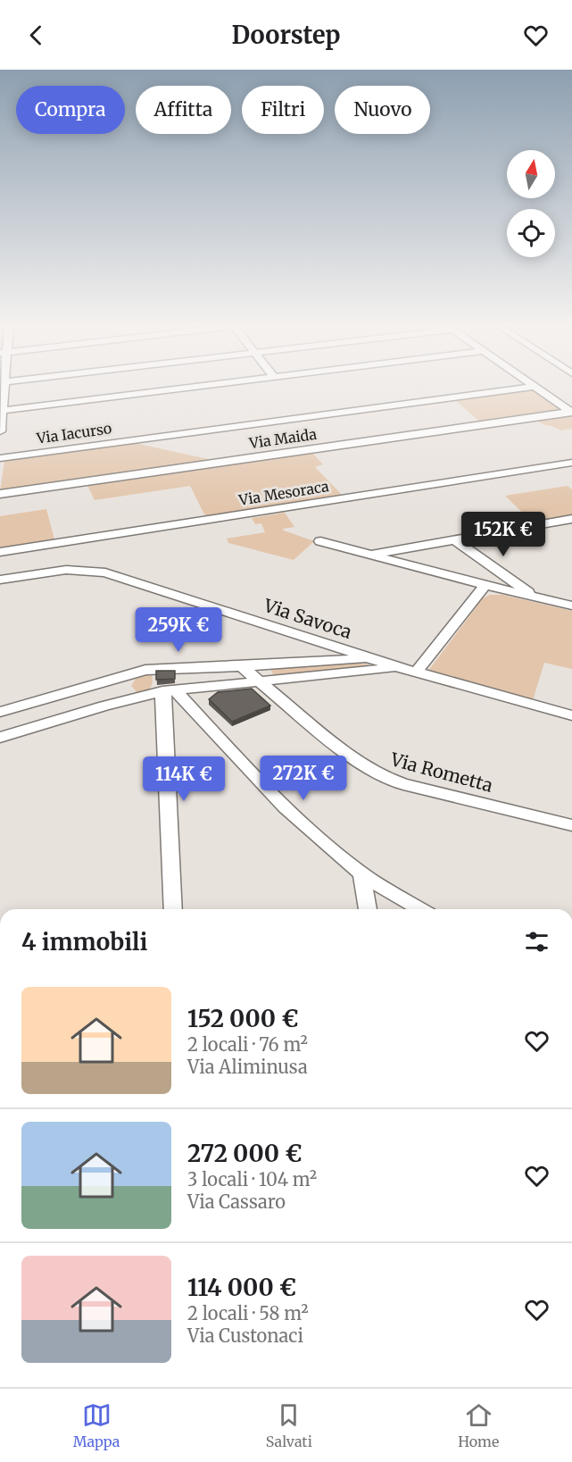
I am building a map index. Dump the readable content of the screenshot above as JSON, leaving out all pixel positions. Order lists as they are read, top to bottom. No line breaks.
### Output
{"streets":{"street":["Via Iacurso","Via Maida","Via Mesoraca","Via Savoca","Via Rometta"]},"north":"top","page":{"header":"Doorstep","chip":["Compra","Affitta","Filtri","Nuovo"],"price":["152K €","259K €","272K €","114K €"],"heading":"4 immobili","list":[{"name":"152 000 €","note":"2 locali · 76 m² · Via Aliminusa"},{"name":"272 000 €","note":"3 locali · 104 m² · Via Cassaro"},{"name":"114 000 €","note":"2 locali · 58 m² · Via Custonaci"}],"tabs":["Mappa","Salvati","Home"]}}
